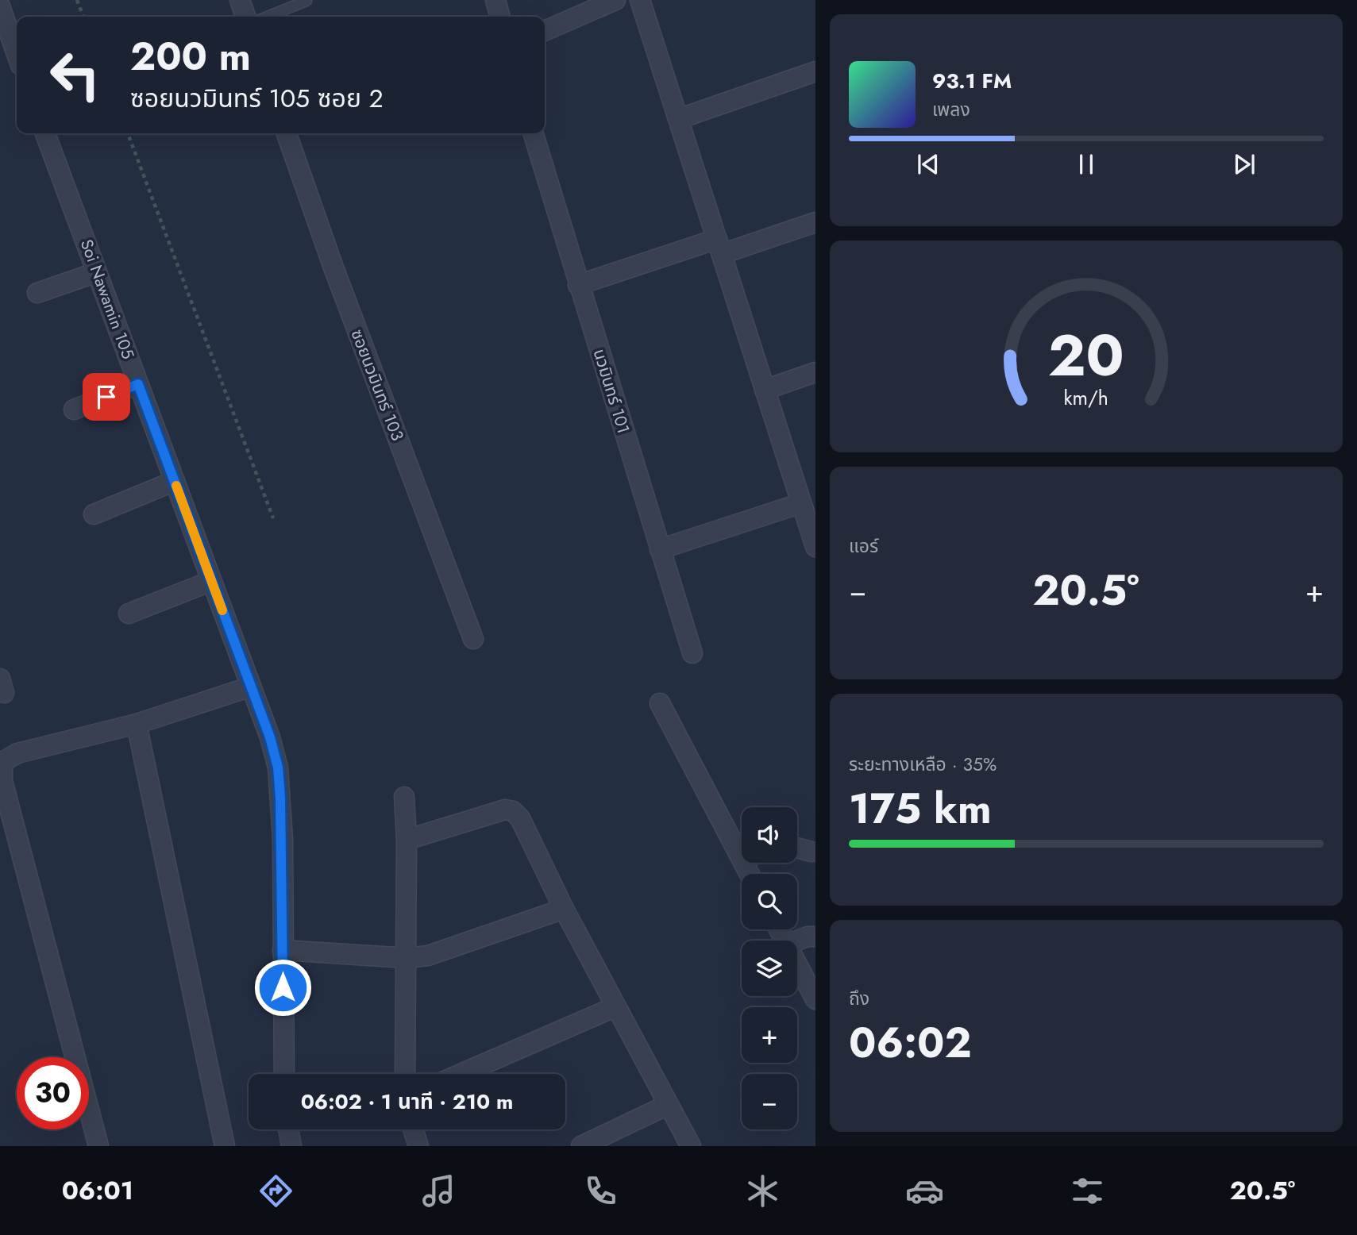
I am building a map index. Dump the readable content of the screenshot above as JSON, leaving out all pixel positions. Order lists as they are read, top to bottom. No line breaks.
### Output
{"streets":{"street":["Soi Nawamin 105","ซอยนวมินทร์ 103","นวมินทร์ 101"]},"page":{"turn":["200 m","ซอยนวมินทร์ 105 ซอย 2"],"song":["93.1 FM","เพลง"],"tile":["แอร์",["ระยะทางเหลือ · 35%","175 km"],["ถึง","06:02"]],"heat":["−","20.5°","+"],"map_buttons":["+","−"],"limit":"30","trip":"06:02 · 1 นาที · 210 m","tabs":["06:01","20.5°"],"gauge":["20","km/h"]}}
